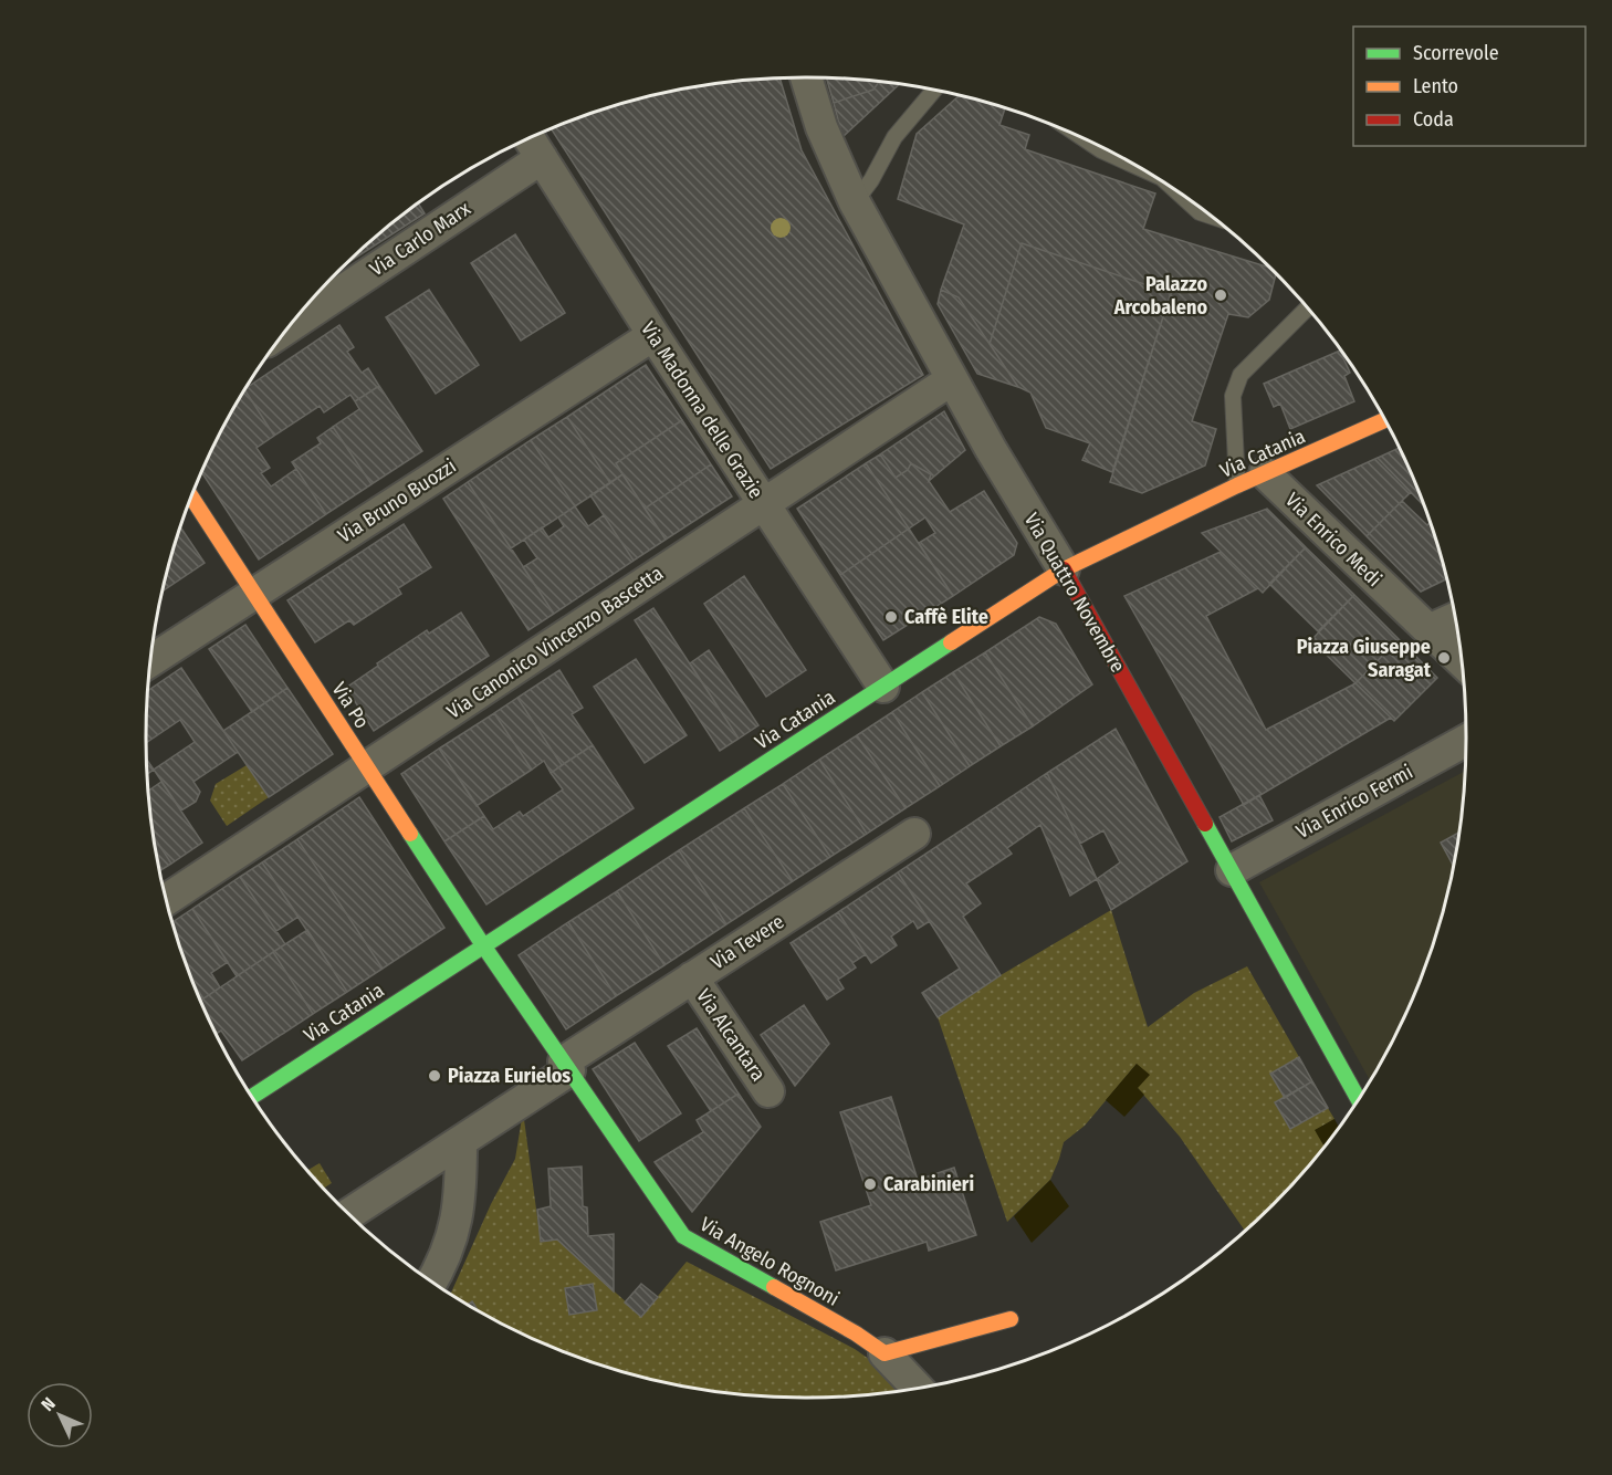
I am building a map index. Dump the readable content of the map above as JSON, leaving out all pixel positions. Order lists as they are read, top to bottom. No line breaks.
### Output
{"streets":{"street":["Via Carlo Marx","Via Madonna delle Grazie","Via Catania","Via Bruno Buozzi","Via Enrico Medi","Via Quattro Novembre","Via Canonico Vincenzo Bascetta","Via Po","Via Enrico Fermi","Via Tevere","Via Alcantara","Via Angelo Rognoni"]},"crossings":[["Via Carlo Marx","Via Madonna delle Grazie"],["Via Madonna delle Grazie","Via Catania"],["Via Madonna delle Grazie","Via Bruno Buozzi"],["Via Madonna delle Grazie","Via Canonico Vincenzo Bascetta"],["Via Catania","Via Enrico Medi"],["Via Catania","Via Quattro Novembre"],["Via Catania","Via Po"],["Via Catania","Via Angelo Rognoni"],["Via Bruno Buozzi","Via Po"],["Via Quattro Novembre","Via Canonico Vincenzo Bascetta"],["Via Quattro Novembre","Via Enrico Fermi"],["Via Canonico Vincenzo Bascetta","Via Po"],["Via Po","Via Angelo Rognoni"],["Via Tevere","Via Alcantara"],["Via Tevere","Via Angelo Rognoni"]],"places":["Palazzo Arcobaleno","Caffè Elite","Piazza Giuseppe Saragat","Piazza Eurielos","Carabinieri"],"legend":["Scorrevole","Lento","Coda"],"north":"top left"}
